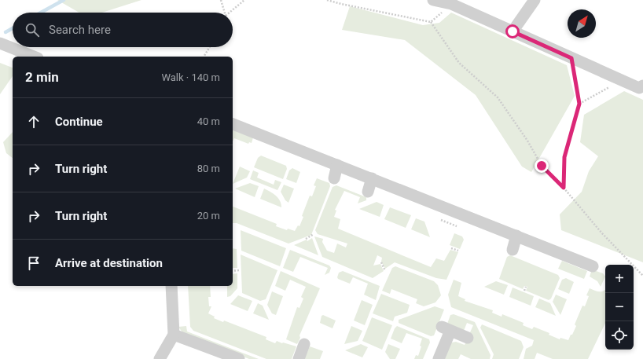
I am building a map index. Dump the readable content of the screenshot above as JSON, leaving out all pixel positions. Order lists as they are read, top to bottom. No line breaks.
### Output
{"north":"top right","page":{"search":"Search here","heading":["2 min","Walk · 140 m"],"list":[["Continue","40 m"],["Turn right","80 m"],["Turn right","20 m"],"Arrive at destination"],"map_buttons":["+","−"]}}
